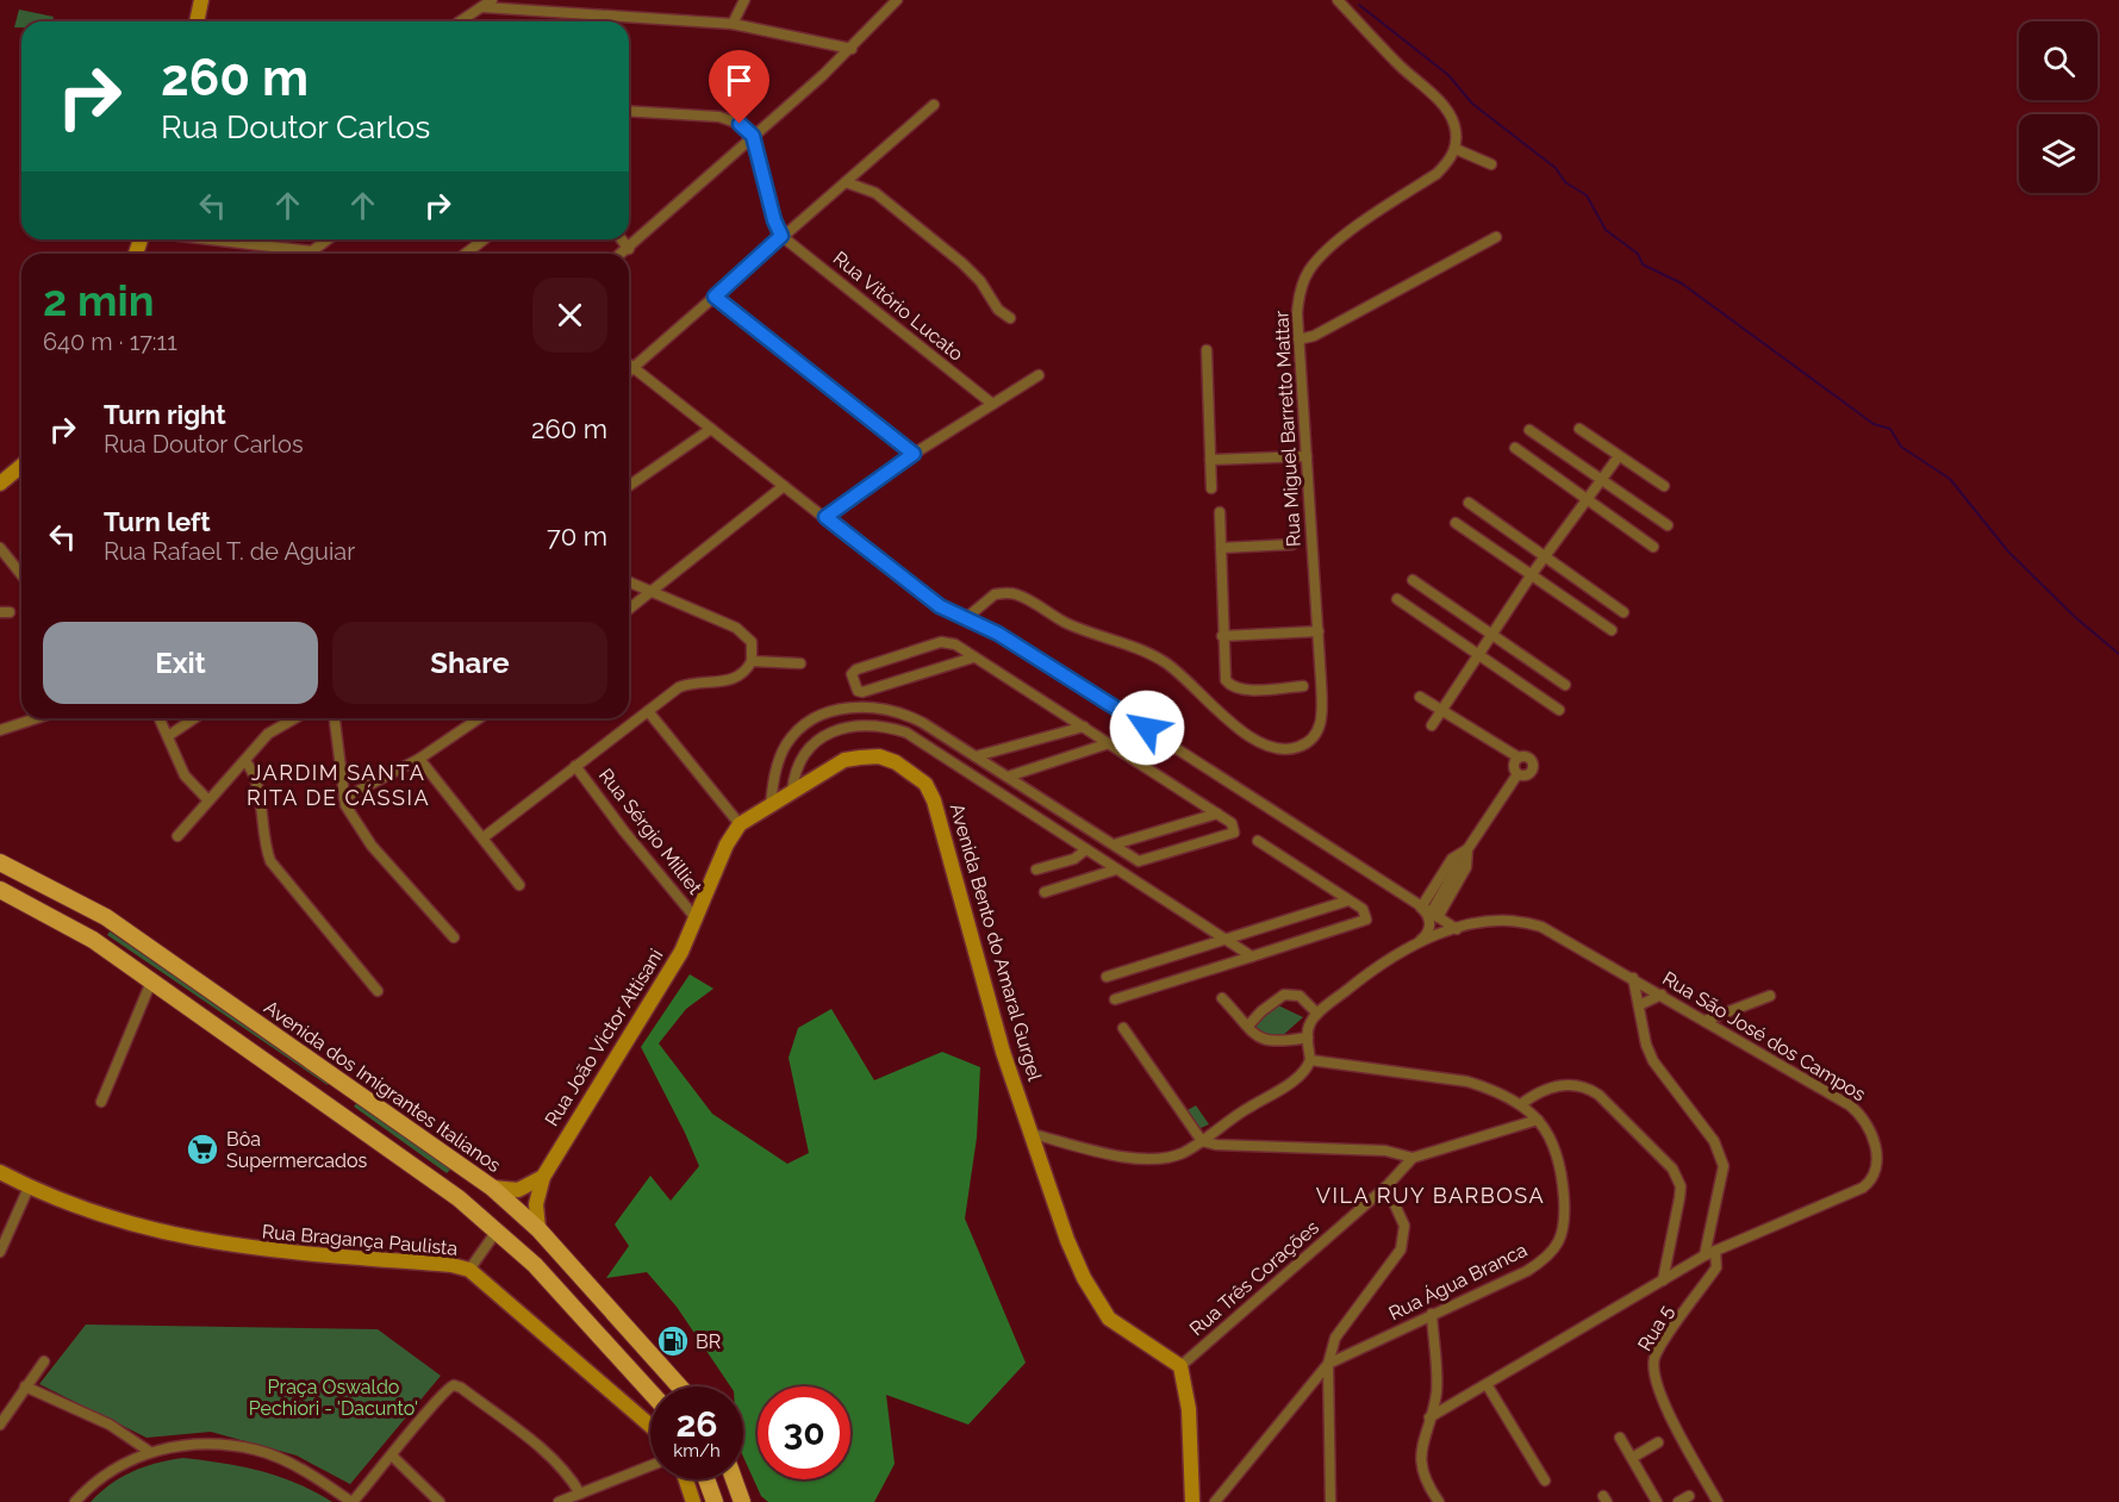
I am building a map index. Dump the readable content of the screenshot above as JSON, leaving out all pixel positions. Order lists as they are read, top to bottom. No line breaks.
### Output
{"streets":{"main road":["Avenida dos Imigrantes Italianos"],"street":["Rua Vitório Lucato","Rua Miguel Barretto Mattar","Rua Sérgio Milliet","Avenida Bento do Amaral Gurgel","Rua São José dos Campos","Rua João Victor Attisani","Rua Bragança Paulista","Rua Três Corações","Rua Água Branca","Rua 5"]},"crossings":[["Rua Sérgio Milliet","Avenida Bento do Amaral Gurgel"],["Rua Sérgio Milliet","Rua João Victor Attisani"],["Avenida Bento do Amaral Gurgel","Rua João Victor Attisani"],["Avenida Bento do Amaral Gurgel","Rua Três Corações"],["Rua São José dos Campos","Rua 5"]],"districts":["JARDIM SANTA RITA DE CÁSSIA","VILA RUY BARBOSA"],"parks":["Praça Oswaldo Pechiori - 'Dacunto'"],"places":{"supermarket":["Bôa Supermercados"],"fuel station":["BR"]},"page":{"turn":["260 m","Rua Doutor Carlos"],"heading":["2 min","640 m · 17:11"],"list":[{"name":"Turn right","note":"Rua Doutor Carlos","value":"260 m"},{"name":"Turn left","note":"Rua Rafael T. de Aguiar","value":"70 m"}],"buttons":["Exit","Share"],"speed":"26 km/h","limit":"30"}}
